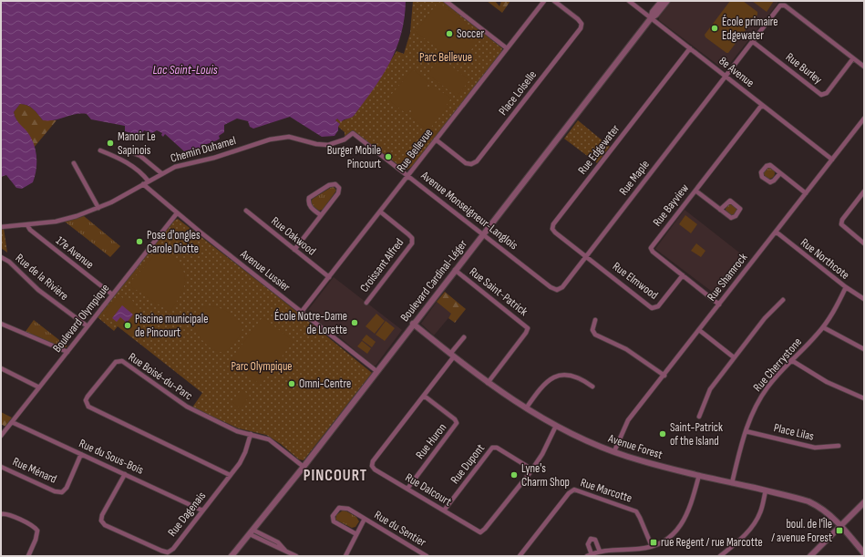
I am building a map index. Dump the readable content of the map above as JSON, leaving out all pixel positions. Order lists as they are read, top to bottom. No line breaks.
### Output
{"streets":{"street":["Rue Burley","8e Avenue","Place Loiselle","Chemin Duhamel","Rue Edgewater","Rue Bellevue","Rue Maple","Rue Bayview","Avenue Monseigneur-Langlois","Rue Oakwood","17e Avenue","Rue Northcote","Croissant Alfred","Avenue Lussier","Rue de la Rivière","Rue Shamrock","Boulevard Cardinal-Léger","Rue Elmwood","Rue Saint-Patrick","Boulevard Olympique","Rue Cherrystone","Rue Boisé-du-Parc","Place Lilas","Rue Huron","Avenue Forest","Rue du Sous-Bois","Rue Dupont","Rue Ménard","Rue Dalcourt","Rue Marcotte","Rue Dagenais","Rue du Sentier"]},"crossings":[["Rue Burley","Rue Maple"],["8e Avenue","Rue Edgewater"],["8e Avenue","Rue Maple"],["8e Avenue","Rue Bayview"],["8e Avenue","Rue Shamrock"],["8e Avenue","Boulevard Cardinal-Léger"],["Place Loiselle","Rue Bellevue"],["Chemin Duhamel","Avenue Monseigneur-Langlois"],["Chemin Duhamel","17e Avenue"],["Chemin Duhamel","Avenue Lussier"],["Rue Edgewater","Rue Maple"],["Rue Edgewater","Rue Elmwood"],["Rue Bellevue","Avenue Monseigneur-Langlois"],["Rue Bellevue","Rue Oakwood"],["Rue Bellevue","Croissant Alfred"],["Rue Bellevue","Avenue Lussier"],["Rue Maple","Avenue Monseigneur-Langlois"],["Rue Maple","Rue Elmwood"],["Rue Bayview","Rue Shamrock"],["Rue Bayview","Rue Elmwood"],["Avenue Monseigneur-Langlois","Boulevard Cardinal-Léger"],["17e Avenue","Boulevard Olympique"],["Rue Northcote","Rue Shamrock"],["Rue Northcote","Rue Cherrystone"],["Avenue Lussier","Boulevard Cardinal-Léger"],["Avenue Lussier","Boulevard Olympique"],["Rue de la Rivière","Boulevard Olympique"],["Rue Shamrock","Avenue Forest"],["Boulevard Cardinal-Léger","Rue Saint-Patrick"],["Boulevard Cardinal-Léger","Rue Boisé-du-Parc"],["Boulevard Cardinal-Léger","Avenue Forest"],["Rue Saint-Patrick","Avenue Forest"],["Boulevard Olympique","Rue du Sous-Bois"],["Rue Cherrystone","Place Lilas"],["Rue Cherrystone","Avenue Forest"],["Rue Boisé-du-Parc","Rue Dagenais"],["Rue Huron","Rue Dalcourt"],["Avenue Forest","Rue Dalcourt"],["Rue du Sous-Bois","Rue Ménard"],["Rue du Sous-Bois","Rue Dagenais"],["Rue Dupont","Rue Dalcourt"]],"districts":["PINCOURT"],"water":["Lac Saint-Louis"],"parks":["Parc Bellevue","Parc Olympique"],"places":{"other":["École primaire Edgewater","Soccer","Manoir Le Sapinois","Burger Mobile Pincourt","Pose d'ongles Carole Diotte","École Notre-Dame de Lorette","Piscine municipale de Pincourt","Omni-Centre","Saint-Patrick of the Island","Lyne's Charm Shop"],"transit":["boul. de l'Île / avenue Forest","rue Regent / rue Marcotte"]}}
